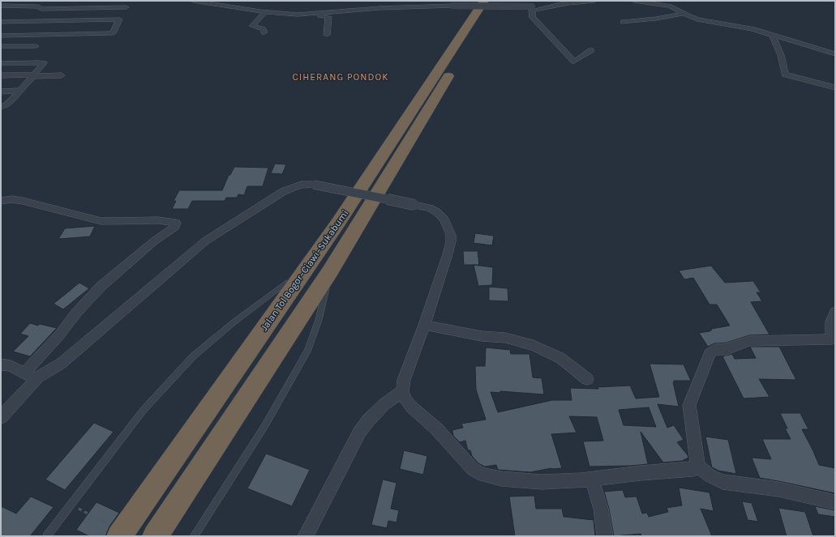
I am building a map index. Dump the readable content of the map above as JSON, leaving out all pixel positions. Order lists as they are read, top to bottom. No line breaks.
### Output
{"streets":{"highway":["Jalan Tol Bogor–Ciawi–Sukabumi"]},"districts":["CIHERANG PONDOK"]}
